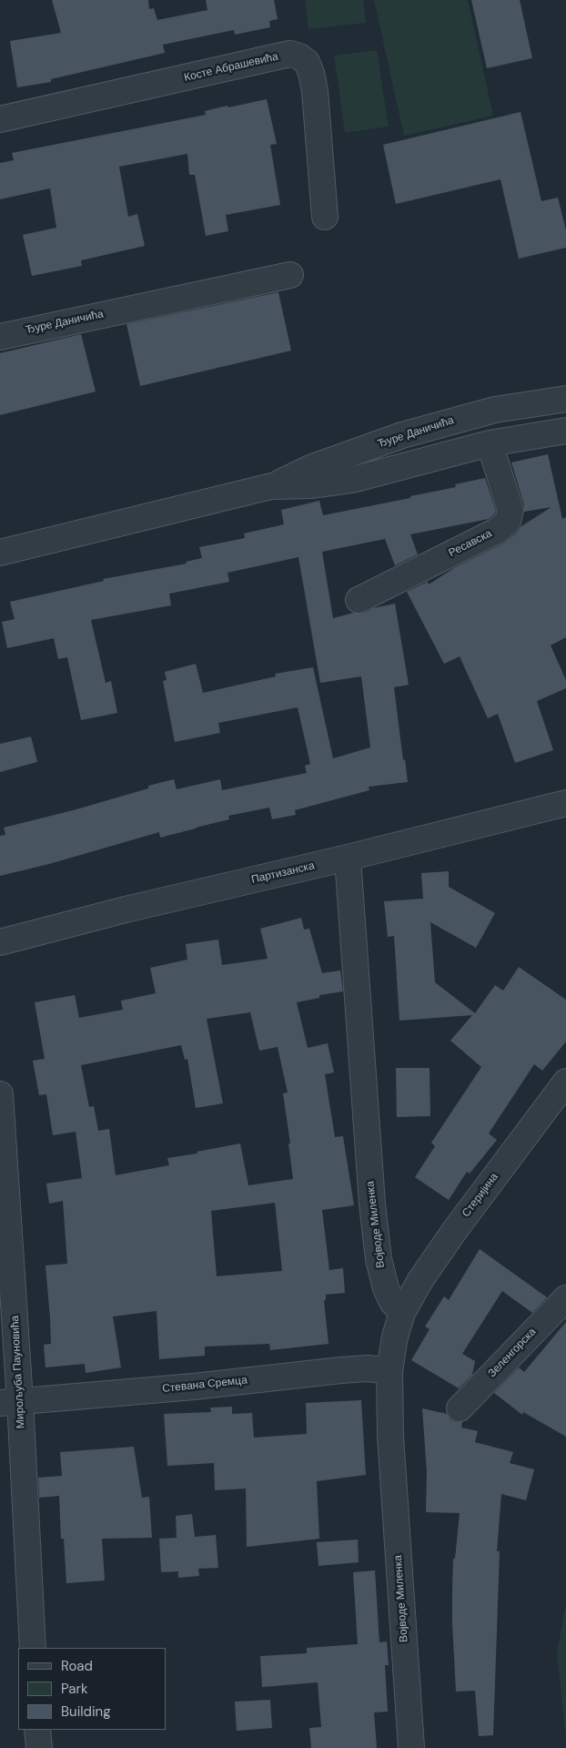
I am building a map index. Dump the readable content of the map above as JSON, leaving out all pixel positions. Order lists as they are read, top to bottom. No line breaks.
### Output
{"streets":{"street":["Косте Абрашевића","Ђуре Даничића","Ресавска","Партизанска","Стеријина","Војводе Миленка","Зеленгорска","Мирољуба Пауновића","Стевана Сремца"]},"crossings":[["Ђуре Даничића","Ресавска"],["Партизанска","Војводе Миленка"],["Стеријина","Војводе Миленка"],["Војводе Миленка","Стевана Сремца"],["Мирољуба Пауновића","Стевана Сремца"]],"legend":["Road","Park","Building"]}
